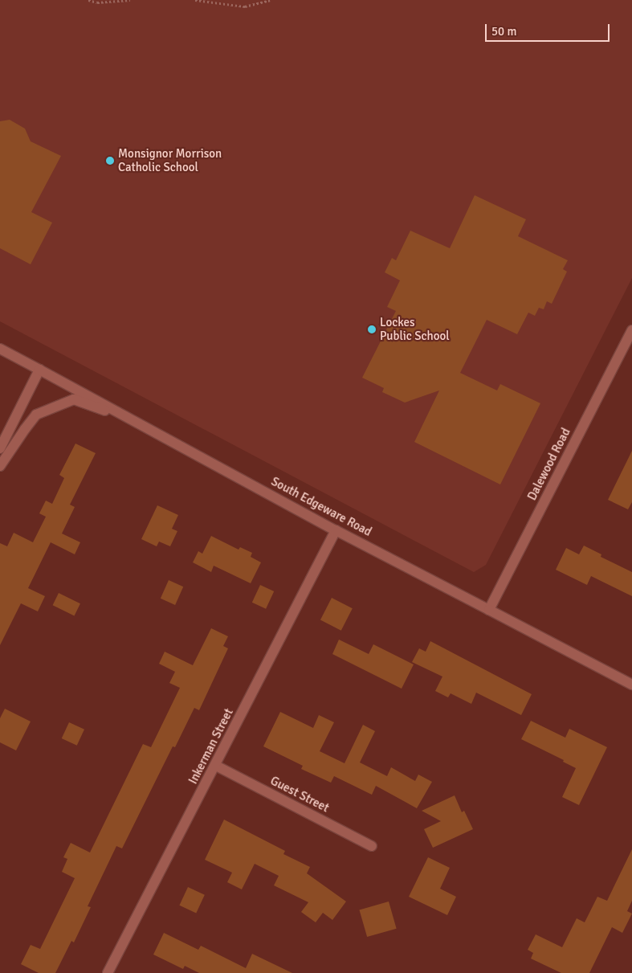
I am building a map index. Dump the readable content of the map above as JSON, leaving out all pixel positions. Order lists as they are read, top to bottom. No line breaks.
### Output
{"streets":{"street":["Dalewood Road","South Edgeware Road","Inkerman Street","Guest Street"]},"crossings":[["Dalewood Road","South Edgeware Road"],["South Edgeware Road","Inkerman Street"],["Inkerman Street","Guest Street"]],"places":["Monsignor Morrison Catholic School","Lockes Public School"],"scale_bar":"50 m"}
